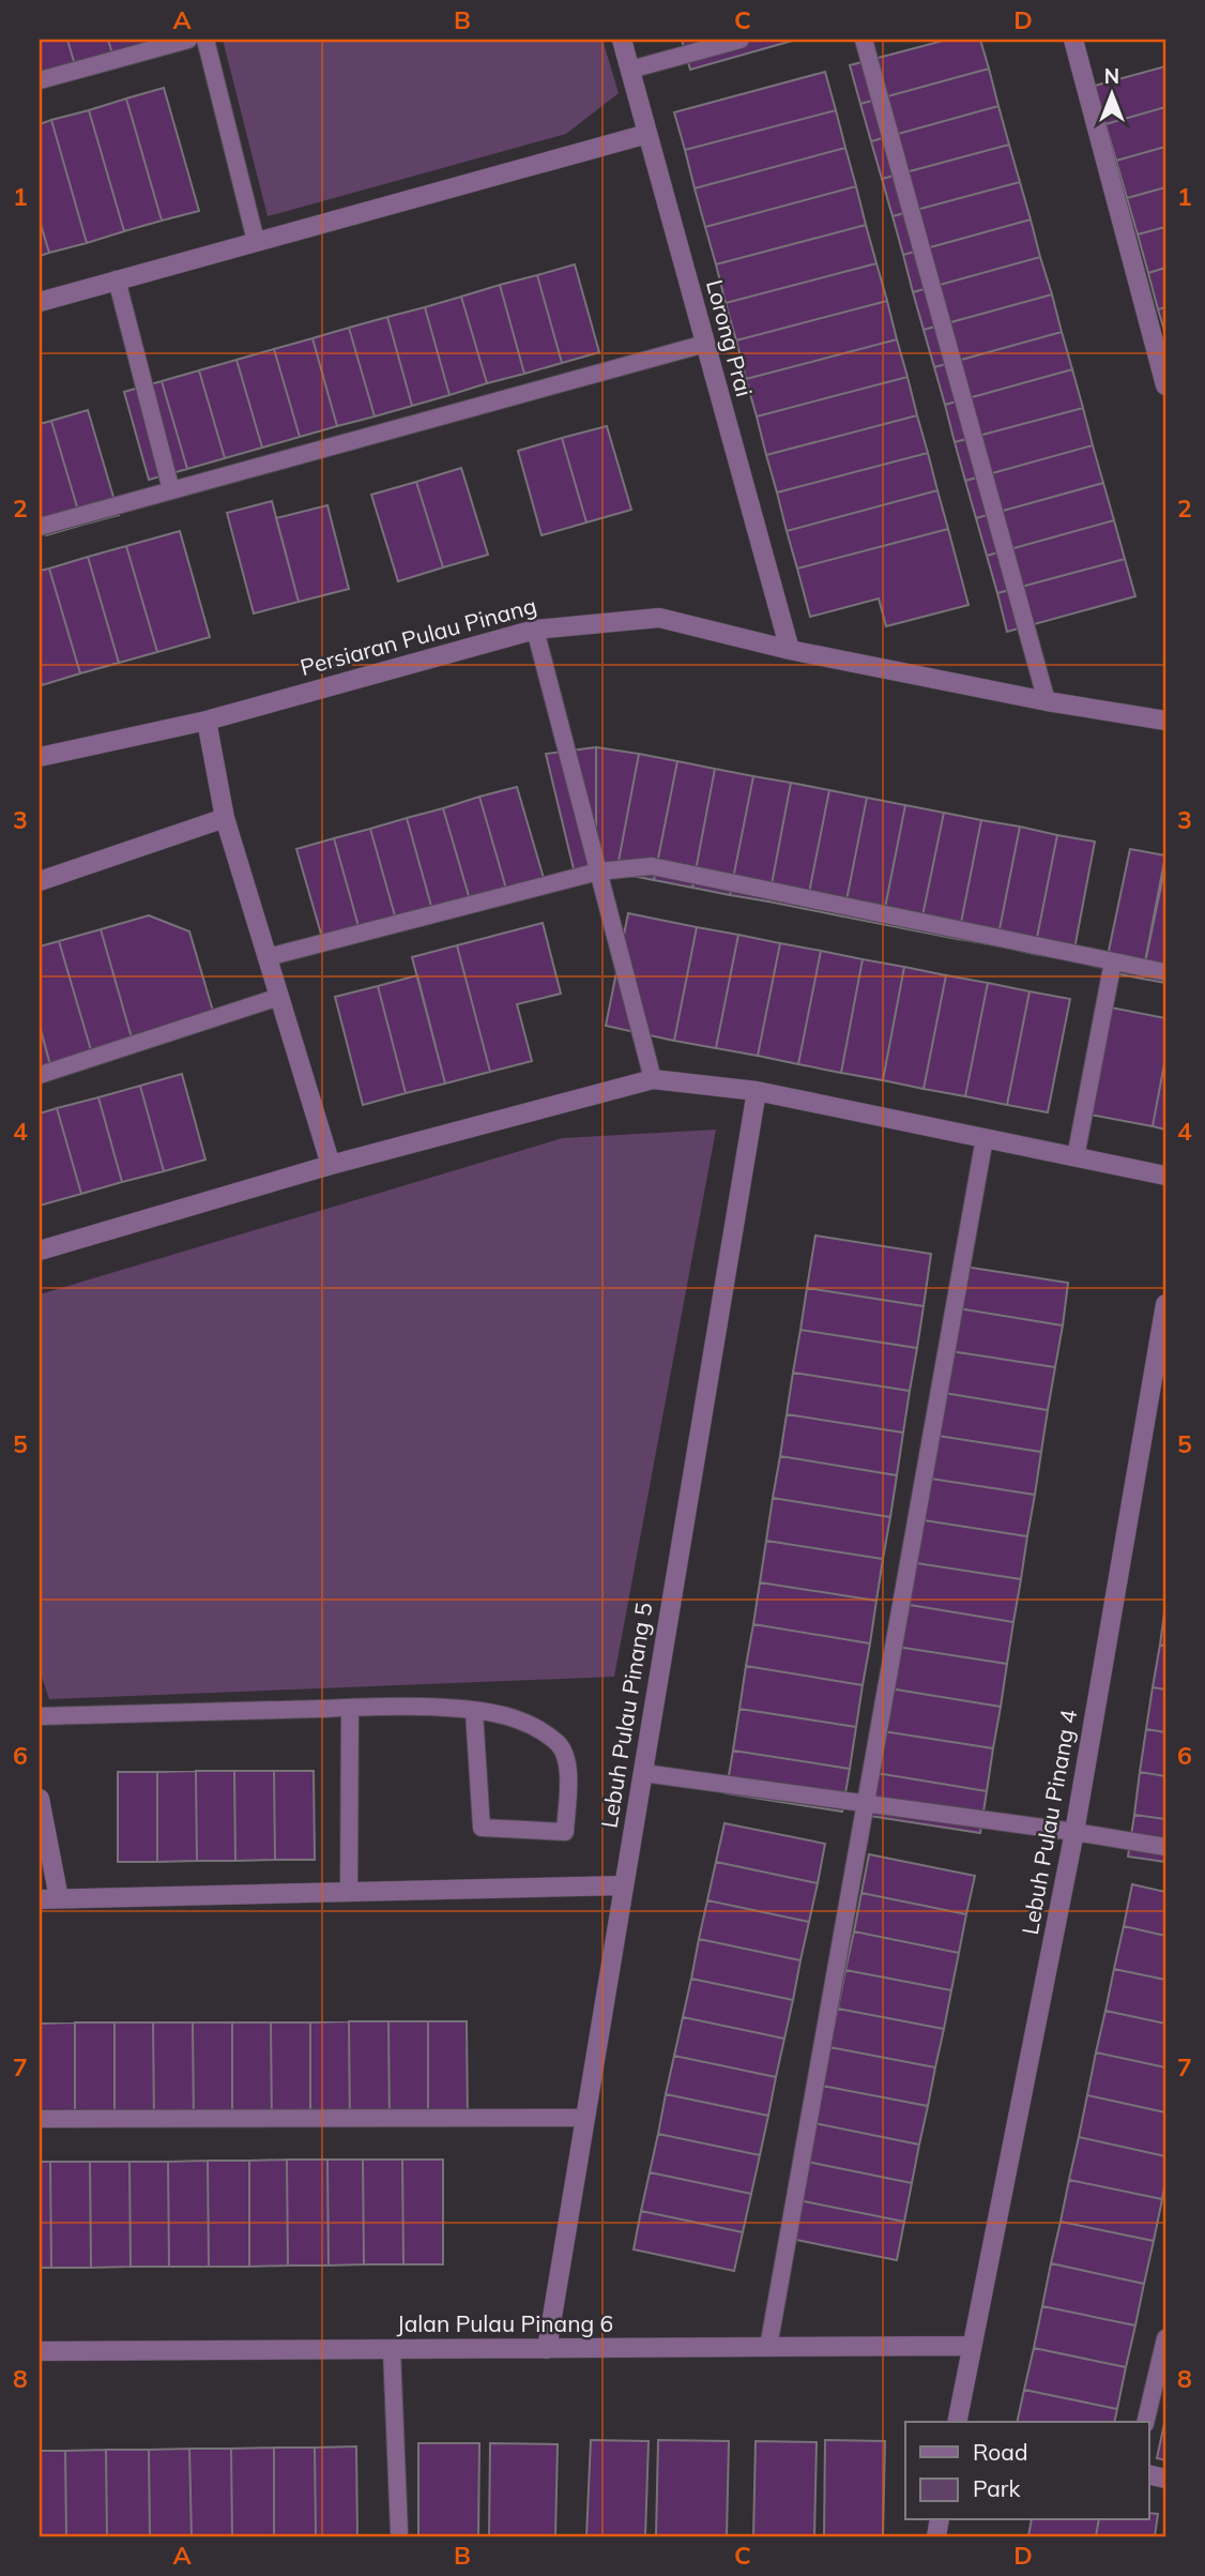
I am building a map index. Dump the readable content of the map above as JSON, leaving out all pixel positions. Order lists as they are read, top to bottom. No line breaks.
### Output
{"streets":{"street":["Lorong Prai","Persiaran Pulau Pinang","Lebuh Pulau Pinang 5","Lebuh Pulau Pinang 4","Jalan Pulau Pinang 6"]},"crossings":[["Lorong Prai","Persiaran Pulau Pinang"],["Lebuh Pulau Pinang 5","Jalan Pulau Pinang 6"],["Lebuh Pulau Pinang 4","Jalan Pulau Pinang 6"]],"legend":["Road","Park"],"north":"top","grid":{"columns":["A","B","C","D"],"rows":["1","2","3","4","5","6","7","8"]}}
